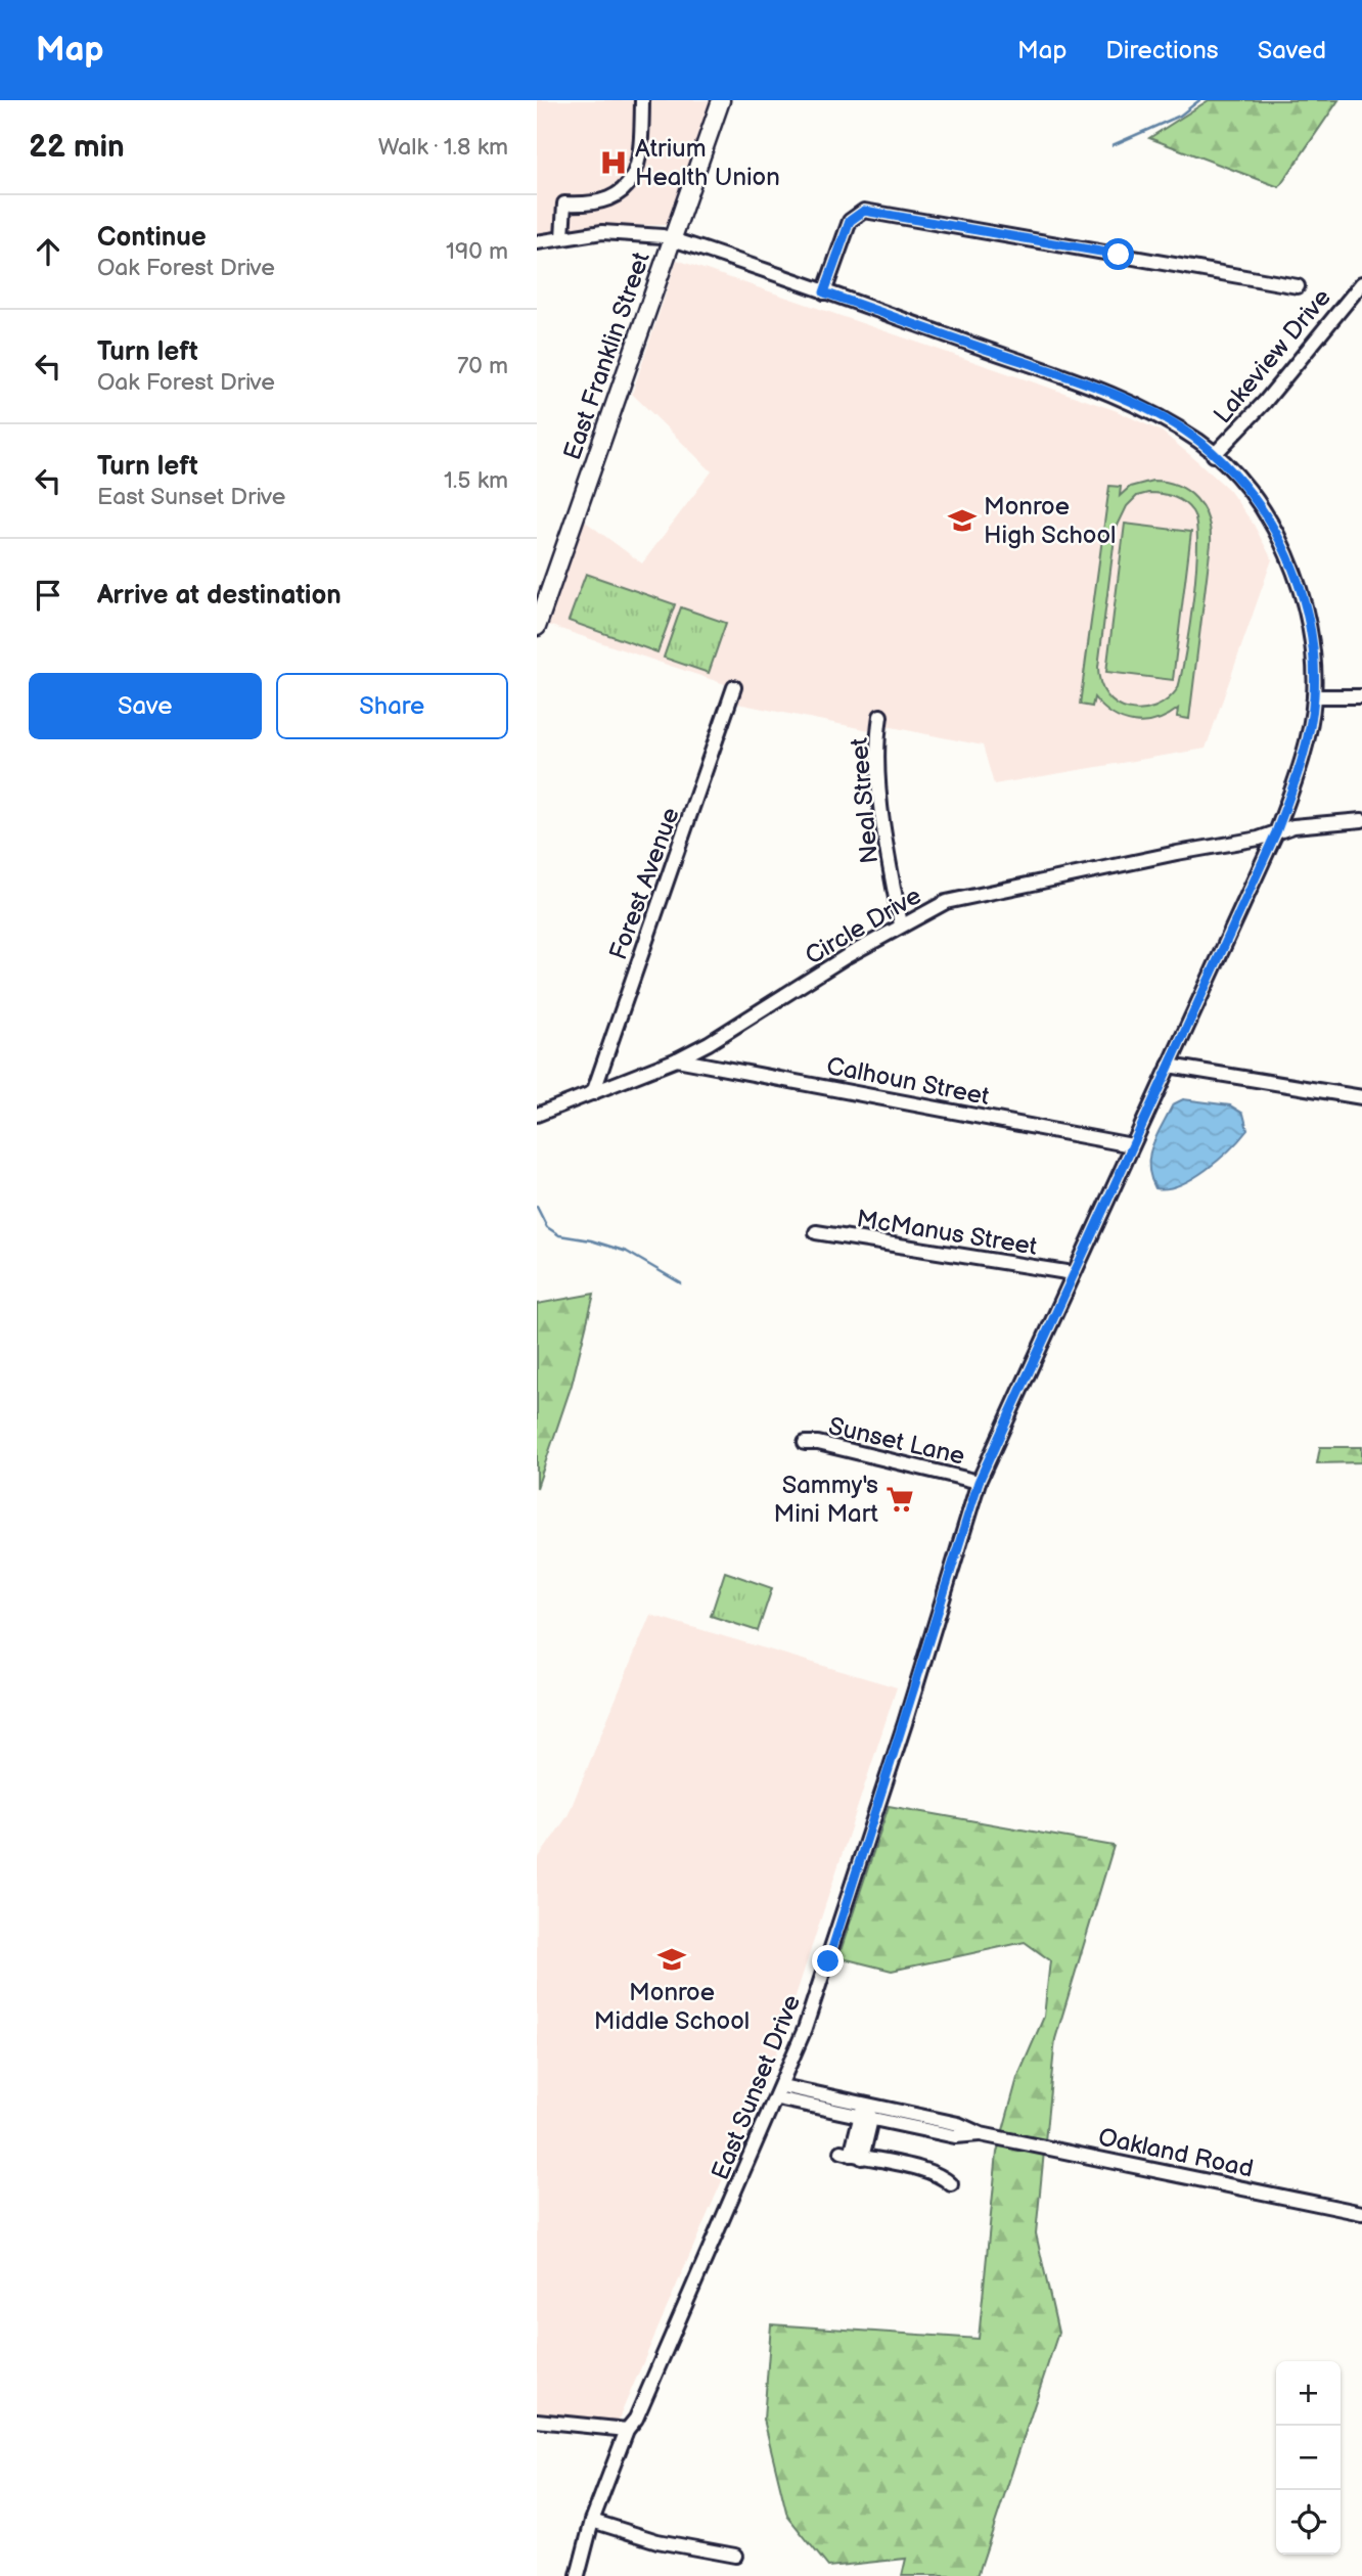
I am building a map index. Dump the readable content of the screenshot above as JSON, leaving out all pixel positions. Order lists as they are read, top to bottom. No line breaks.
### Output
{"streets":{"main road":["East Franklin Street"],"street":["Lakeview Drive","Neal Street","Forest Avenue","Circle Drive","Calhoun Street","McManus Street","Sunset Lane","East Sunset Drive","Oakland Road"]},"crossings":[["East Franklin Street","East Sunset Drive"],["Lakeview Drive","East Sunset Drive"],["Neal Street","Circle Drive"],["Forest Avenue","Circle Drive"],["Circle Drive","Calhoun Street"],["Circle Drive","East Sunset Drive"],["Calhoun Street","East Sunset Drive"],["McManus Street","East Sunset Drive"],["Sunset Lane","East Sunset Drive"],["East Sunset Drive","Oakland Road"]],"places":{"hospital":["Atrium Health Union"],"school or university":["Monroe High School","Monroe Middle School"],"supermarket":["Sammy's Mini Mart"]},"page":{"header":"Map","nav":["Map","Directions","Saved"],"heading":["22 min","Walk · 1.8 km"],"list":[["Continue","Oak Forest Drive","190 m"],["Turn left","Oak Forest Drive","70 m"],["Turn left","East Sunset Drive","1.5 km"],"Arrive at destination"],"buttons":["Save","Share"],"map_buttons":["+","−"]}}
